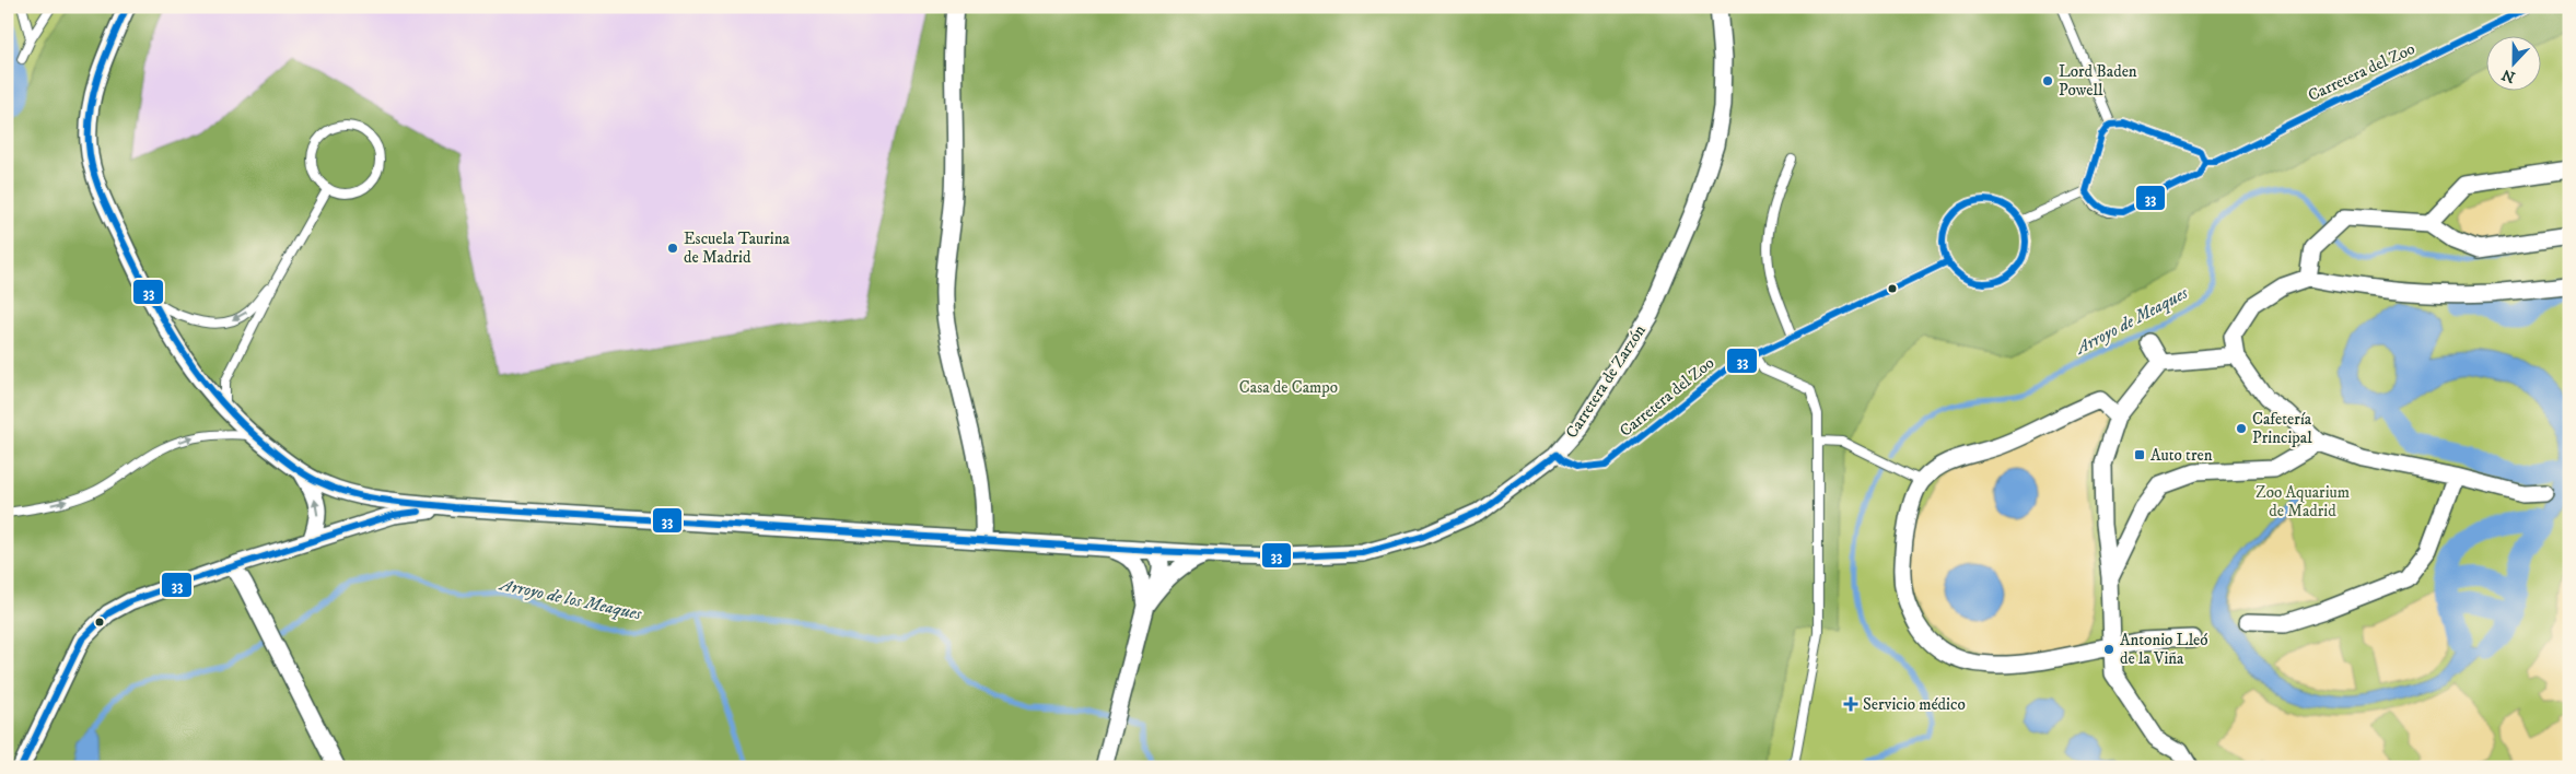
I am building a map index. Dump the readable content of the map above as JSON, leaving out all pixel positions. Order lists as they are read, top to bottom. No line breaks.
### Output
{"streets":{"street":["Carretera de Zarzón"],"lane":["Carretera del Zoo"]},"crossings":[["Carretera del Zoo","Carretera de Zarzón"]],"water":["Arroyo de Meaques","Arroyo de los Meaques"],"parks":["Casa de Campo","Zoo Aquarium de Madrid"],"places":{"other":["Lord Baden Powell","Escuela Taurina de Madrid","Cafetería Principal","Antonio Lleó de la Viña"],"transit":["Auto tren"],"health":["Servicio médico"]},"lines":["transit line 33"],"north":"bottom"}
